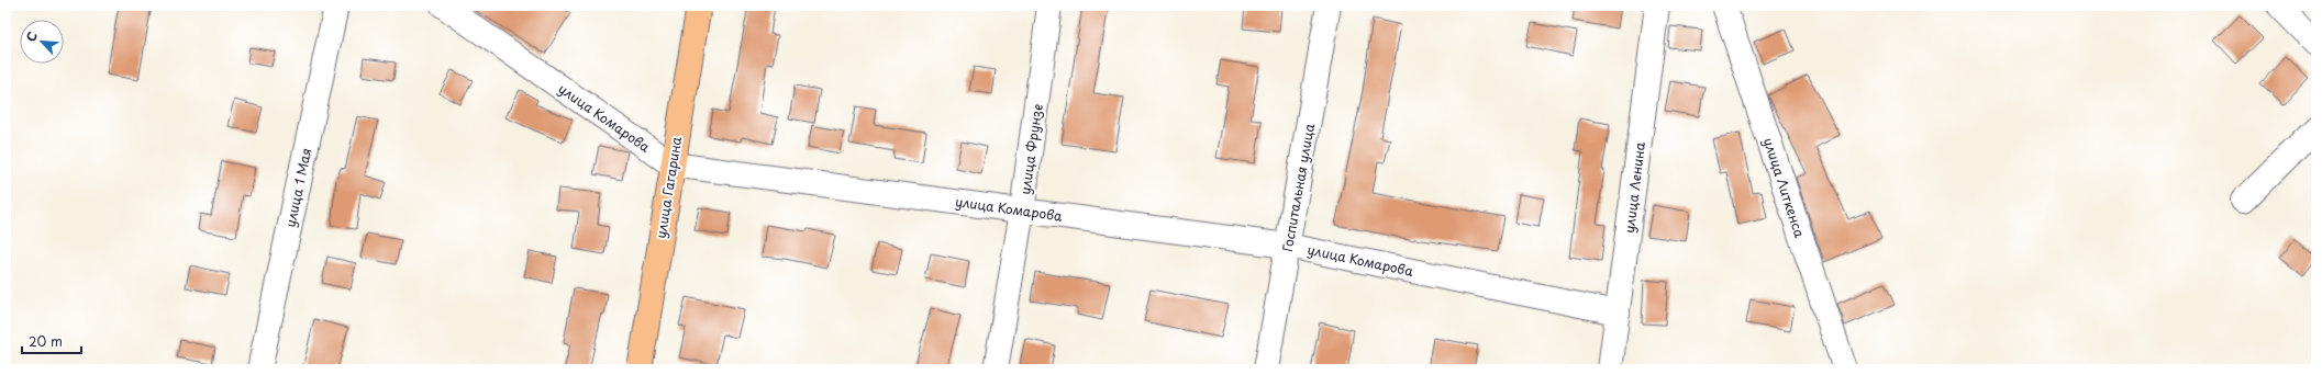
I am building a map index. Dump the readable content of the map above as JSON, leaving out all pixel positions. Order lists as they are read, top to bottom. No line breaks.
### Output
{"streets":{"main road":["улица Гагарина"],"street":["улица Комарова","улица Фрунзе","улица 1 Мая","Госпитальная улица","улица Ленина","улица Литкенса"]},"crossings":[["улица Комарова","улица Фрунзе"],["улица Комарова","улица Гагарина"],["улица Комарова","Госпитальная улица"],["улица Комарова","улица Ленина"]],"scale_bar":"20 m","north":"top left"}
